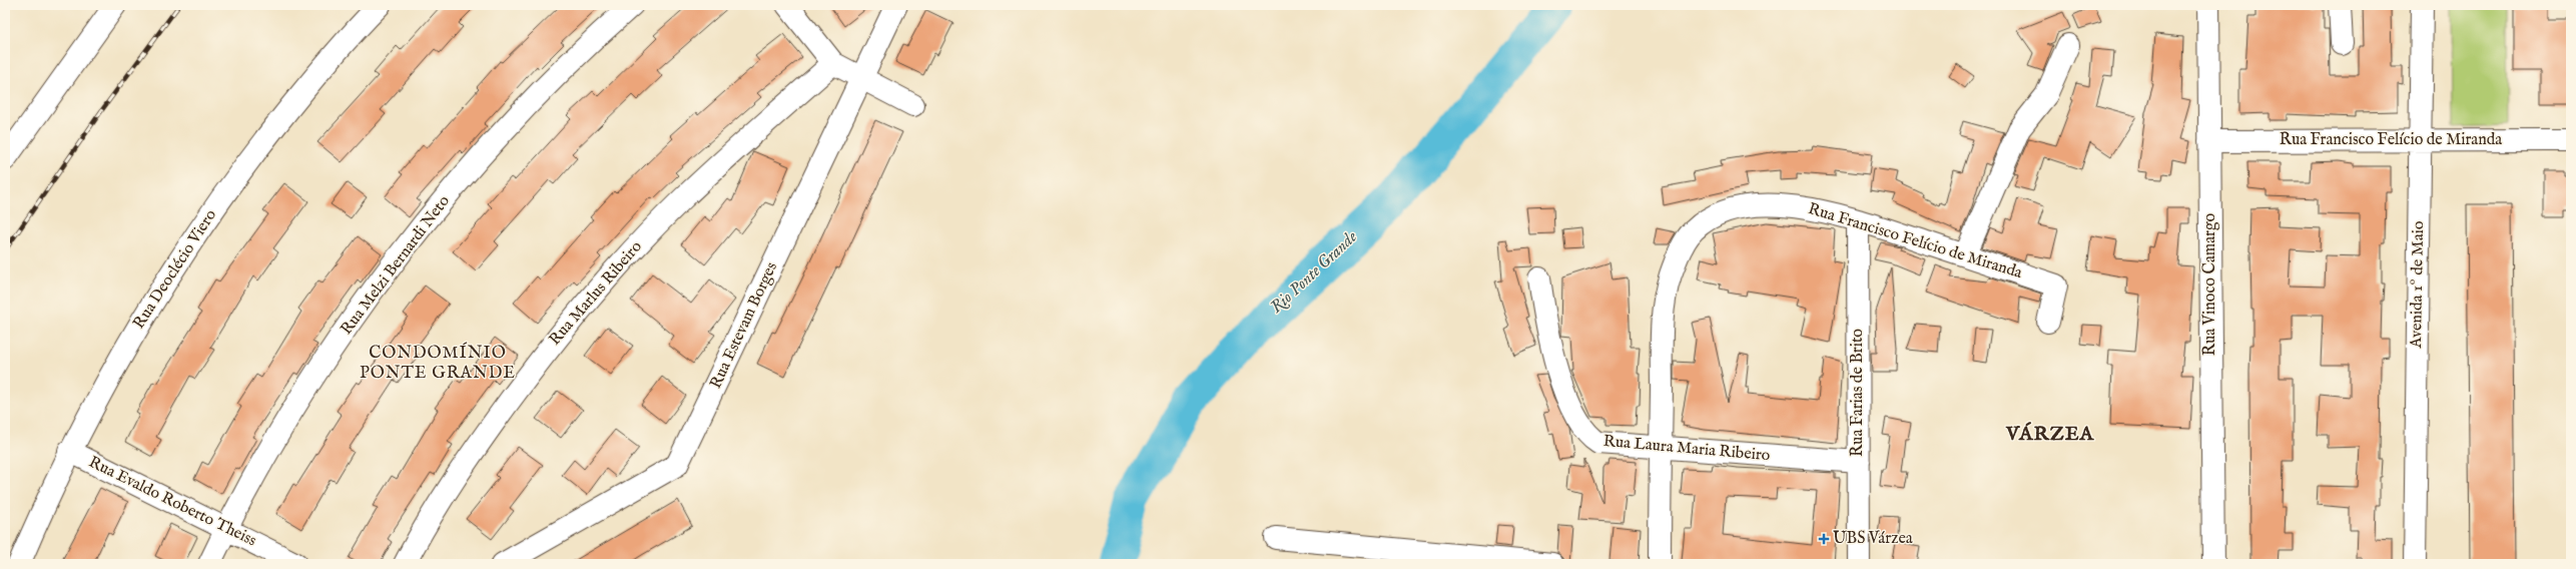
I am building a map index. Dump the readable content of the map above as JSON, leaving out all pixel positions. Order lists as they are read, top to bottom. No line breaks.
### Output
{"streets":{"street":["Rua Francisco Felício de Miranda","Rua Melzi Bernardi Neto","Rua Deoclécio Viero","Rua Vinoco Camargo","Avenida 1º de Maio","Rua Marlus Ribeiro","Rua Estevam Borges","Rua Farias de Brito","Rua Laura Maria Ribeiro","Rua Evaldo Roberto Theiss"]},"crossings":[["Rua Francisco Felício de Miranda","Rua Vinoco Camargo"],["Rua Francisco Felício de Miranda","Avenida 1º de Maio"],["Rua Francisco Felício de Miranda","Rua Farias de Brito"],["Rua Francisco Felício de Miranda","Rua Laura Maria Ribeiro"],["Rua Melzi Bernardi Neto","Rua Evaldo Roberto Theiss"],["Rua Deoclécio Viero","Rua Evaldo Roberto Theiss"],["Rua Farias de Brito","Rua Laura Maria Ribeiro"]],"districts":["CONDOMÍNIO PONTE GRANDE","VÁRZEA"],"water":["Rio Ponte Grande"],"places":{"health":["UBS Várzea"]}}
